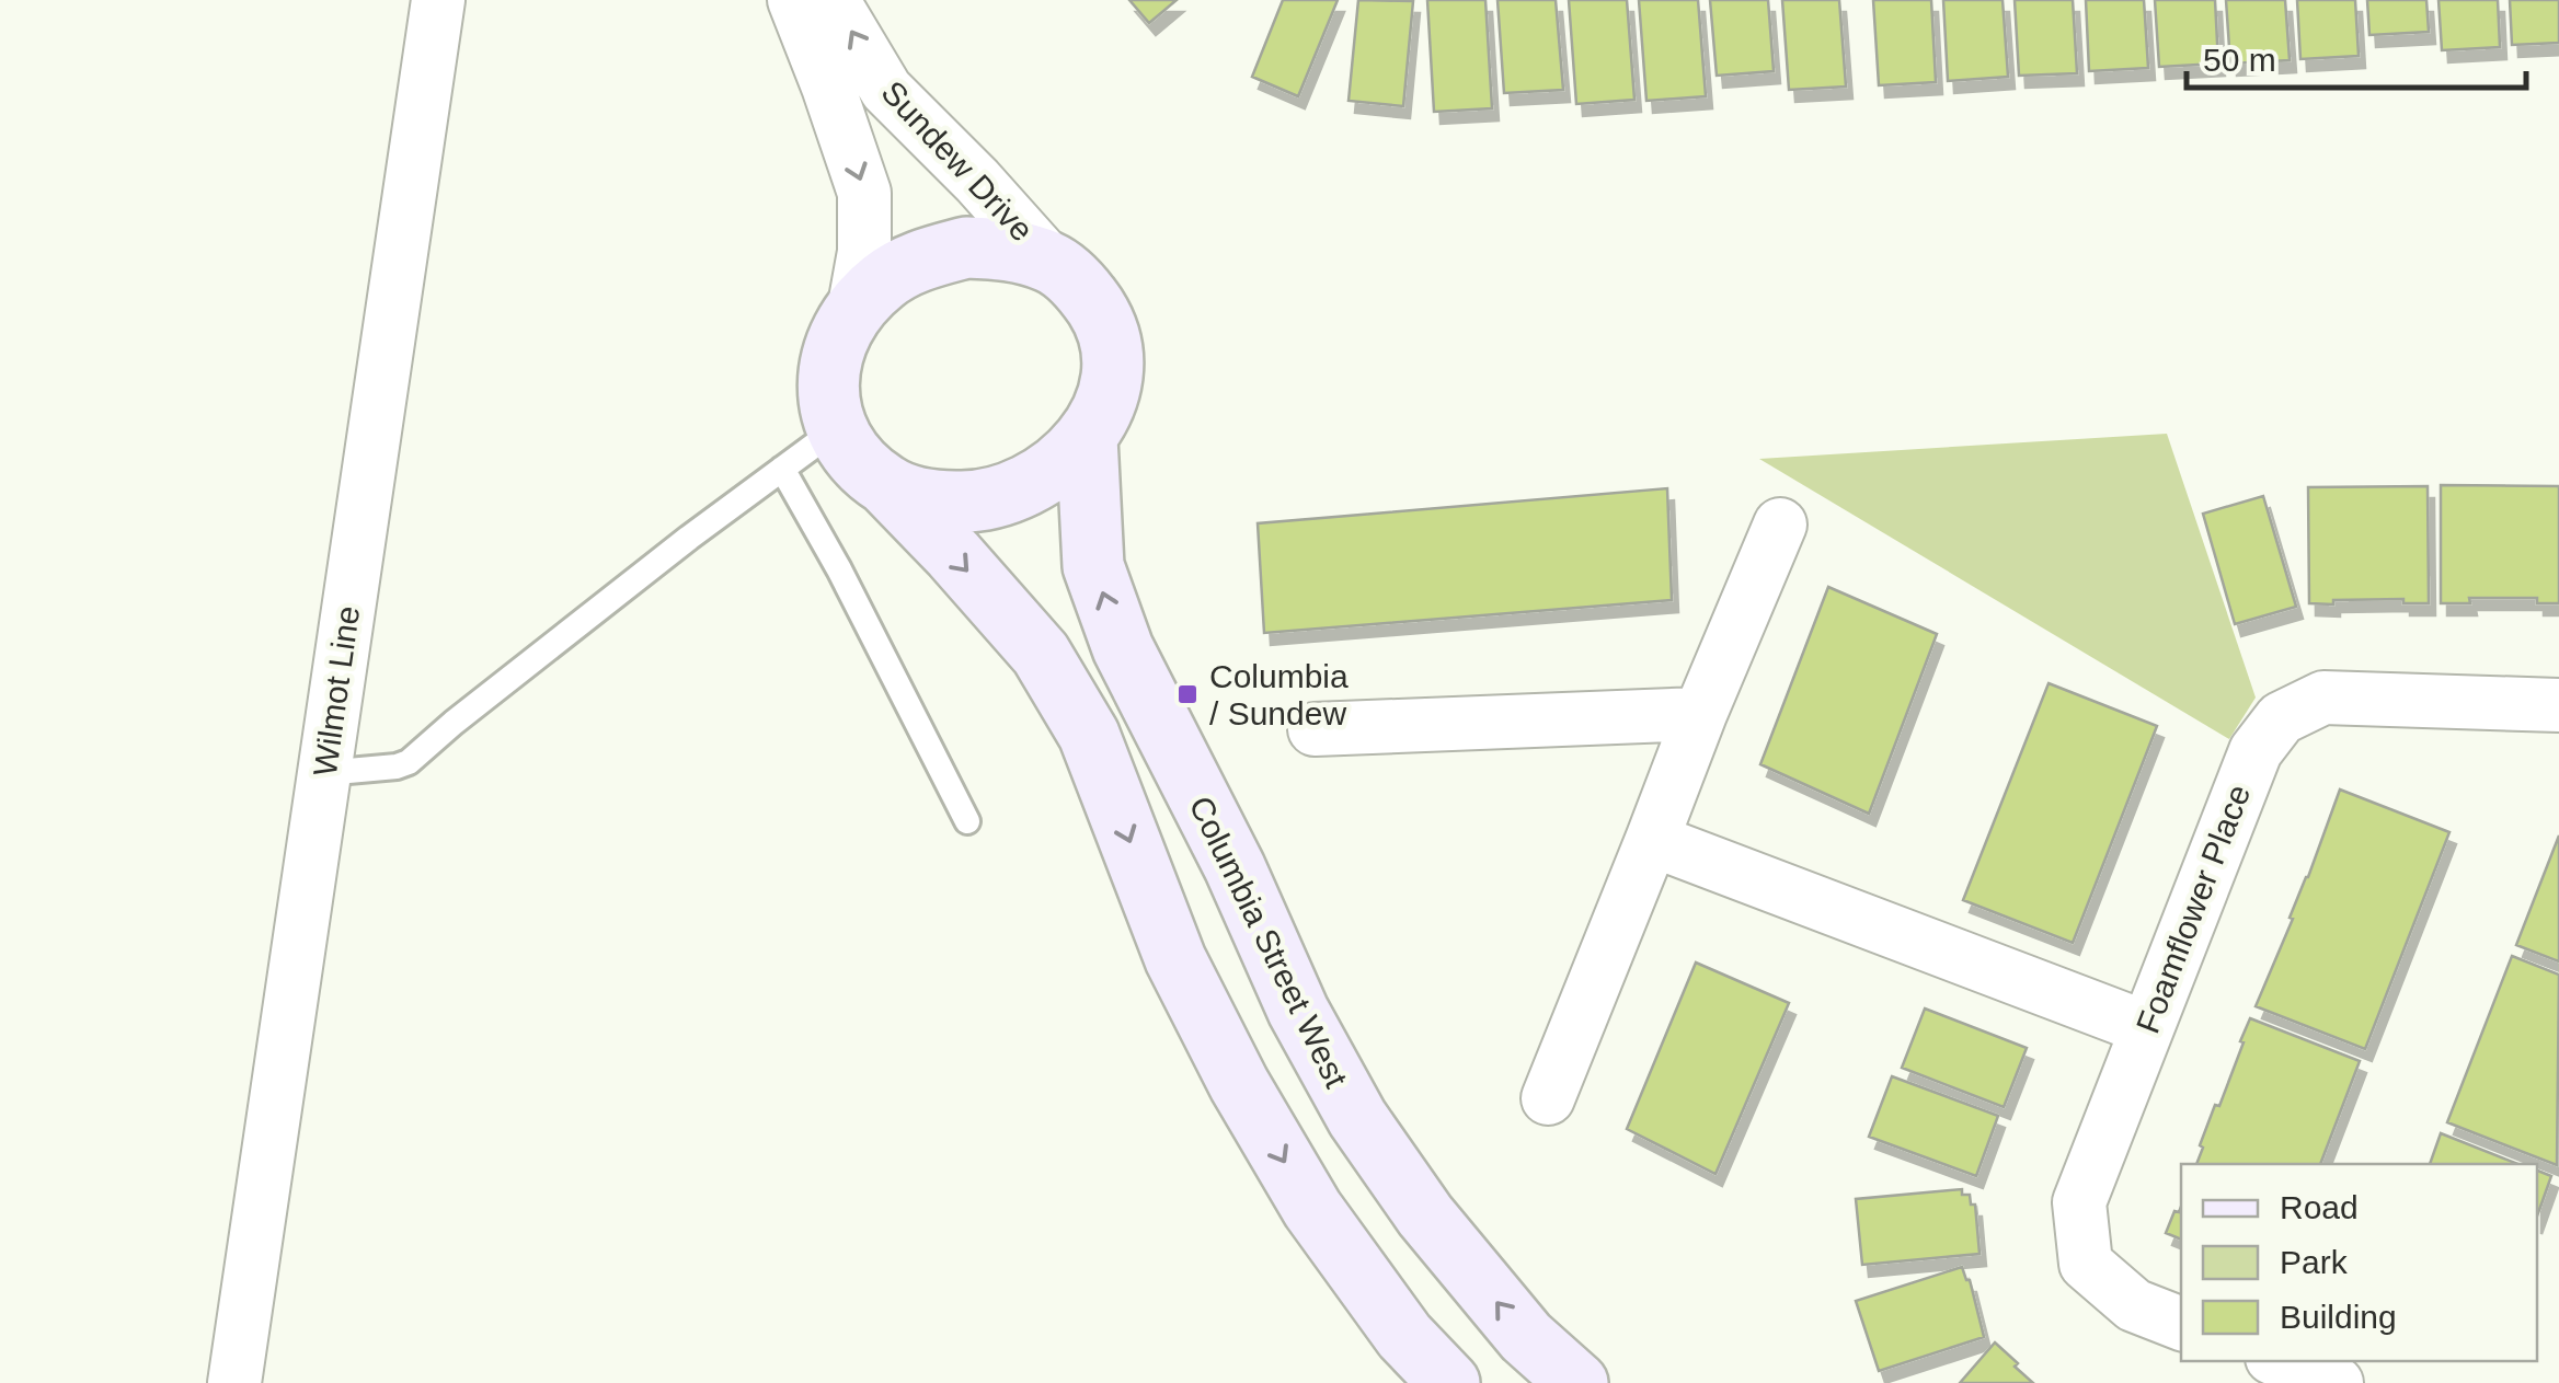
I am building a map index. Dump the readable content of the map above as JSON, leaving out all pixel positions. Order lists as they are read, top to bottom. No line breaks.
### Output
{"streets":{"main road":["Columbia Street West"],"street":["Sundew Drive","Wilmot Line","Foamflower Place"]},"crossings":[["Sundew Drive","Columbia Street West"]],"places":{"transit":["Columbia / Sundew"]},"legend":["Road","Park","Building"],"scale_bar":"50 m"}
